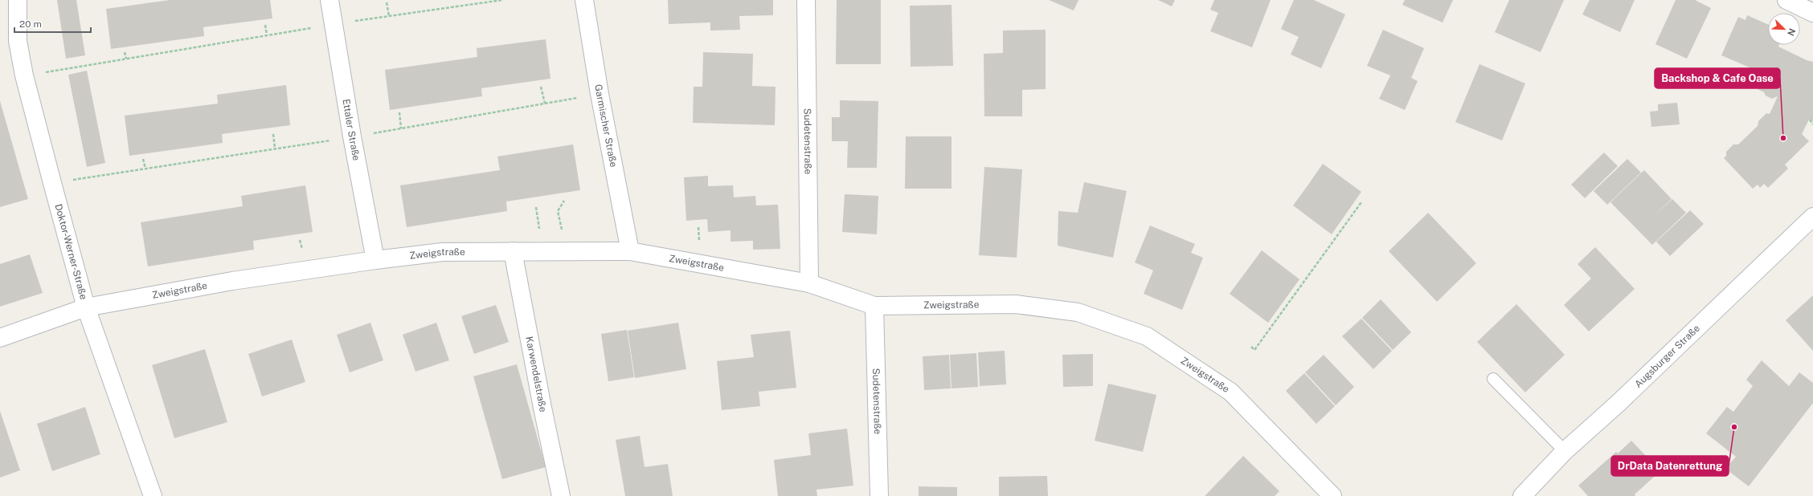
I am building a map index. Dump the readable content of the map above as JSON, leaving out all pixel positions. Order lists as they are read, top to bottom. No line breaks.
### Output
{"streets":{"street":["Garmischer Straße","Ettaler Straße","Sudetenstraße","Doktor-Werner-Straße","Zweigstraße","Augsburger Straße","Karwendelstraße"]},"crossings":[["Garmischer Straße","Zweigstraße"],["Ettaler Straße","Zweigstraße"],["Sudetenstraße","Zweigstraße"],["Doktor-Werner-Straße","Zweigstraße"],["Zweigstraße","Karwendelstraße"]],"places":["Backshop & Cafe Oase","DrData Datenrettung"],"scale_bar":"20 m","north":"bottom right"}
